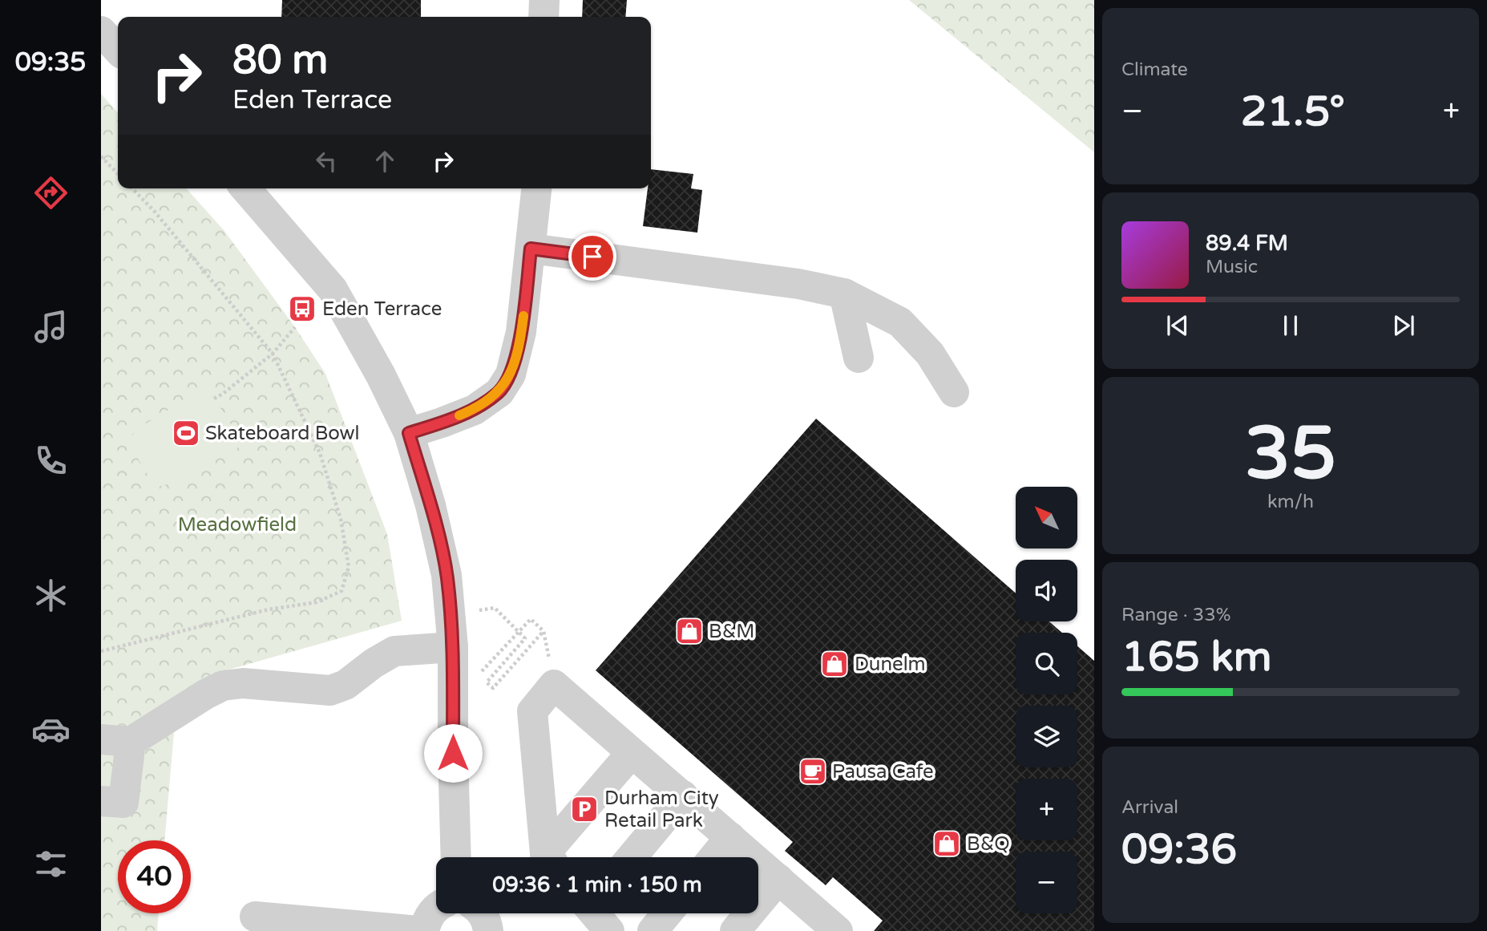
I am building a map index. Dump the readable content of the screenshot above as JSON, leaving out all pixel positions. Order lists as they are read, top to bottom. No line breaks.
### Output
{"parks":["Meadowfield"],"places":{"bus stop":["Eden Terrace"],"sports":["Skateboard Bowl"],"shop":["B&M","Dunelm","B&Q"],"cafe":["Pausa Cafe"],"parking":["Durham City Retail Park"]},"north":"top left","page":{"tabs":"09:35","tile":["Climate",["35","km/h"],["Range · 33%","165 km"],["Arrival","09:36"]],"turn":["80 m","Eden Terrace"],"heat":["−","21.5°","+"],"song":["89.4 FM","Music"],"map_buttons":["+","−"],"limit":"40","trip":"09:36 · 1 min · 150 m"}}
